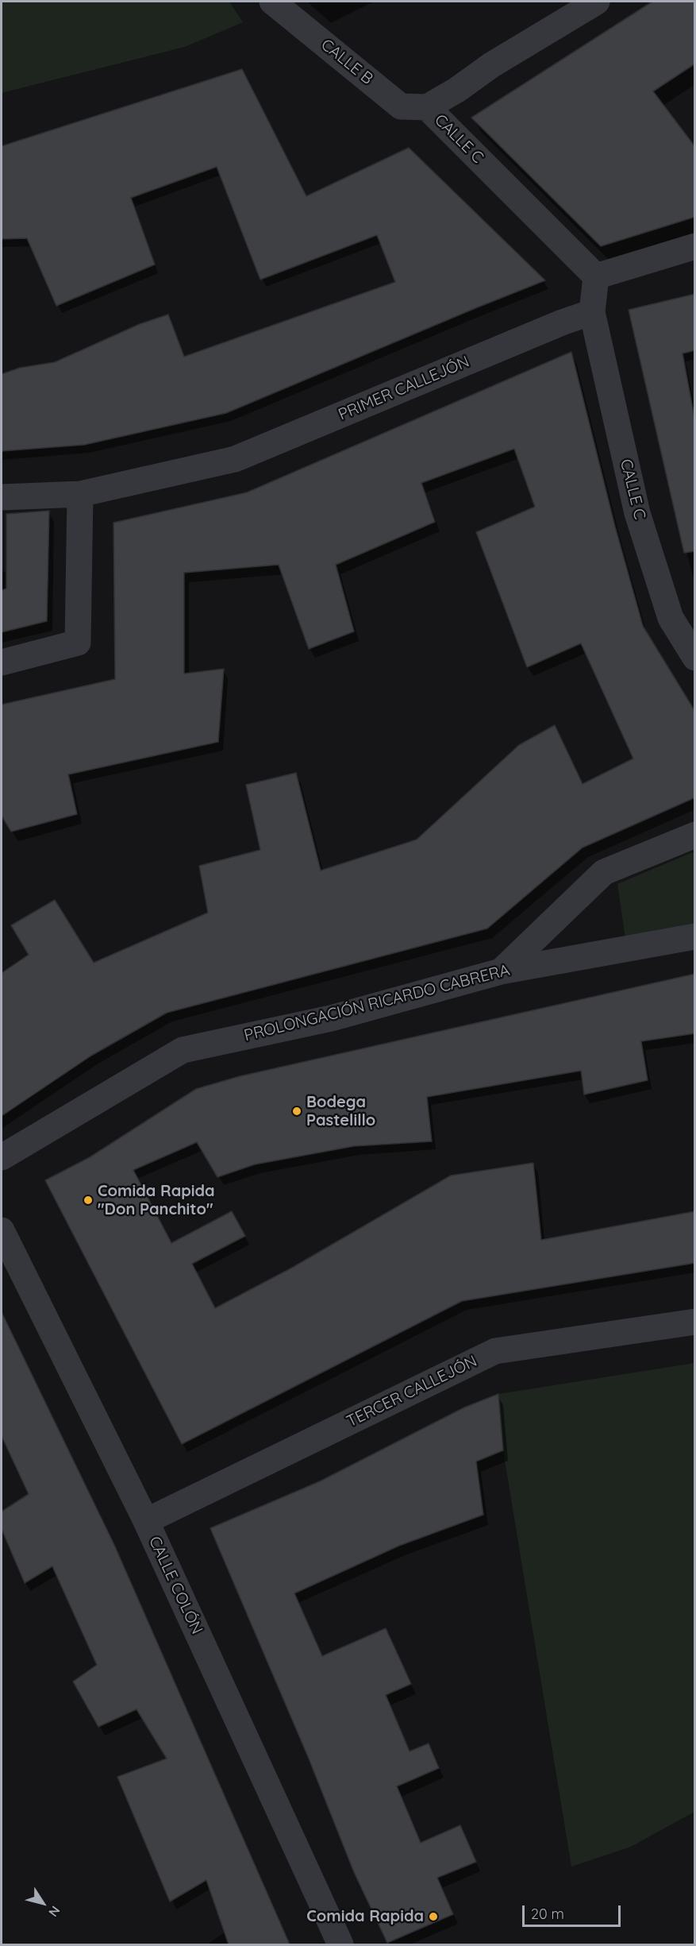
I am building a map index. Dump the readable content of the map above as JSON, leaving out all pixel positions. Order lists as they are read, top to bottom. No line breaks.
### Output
{"streets":{"street":["CALLE B","CALLE C","PRIMER CALLEJÓN","PROLONGACIÓN RICARDO CABRERA","TERCER CALLEJÓN","CALLE COLÓN"]},"crossings":[["CALLE B","CALLE C"],["CALLE C","PRIMER CALLEJÓN"],["TERCER CALLEJÓN","CALLE COLÓN"]],"places":["Bodega Pastelillo","Comida Rapida \"Don Panchito\"","Comida Rapida"],"scale_bar":"20 m","north":"bottom right"}
